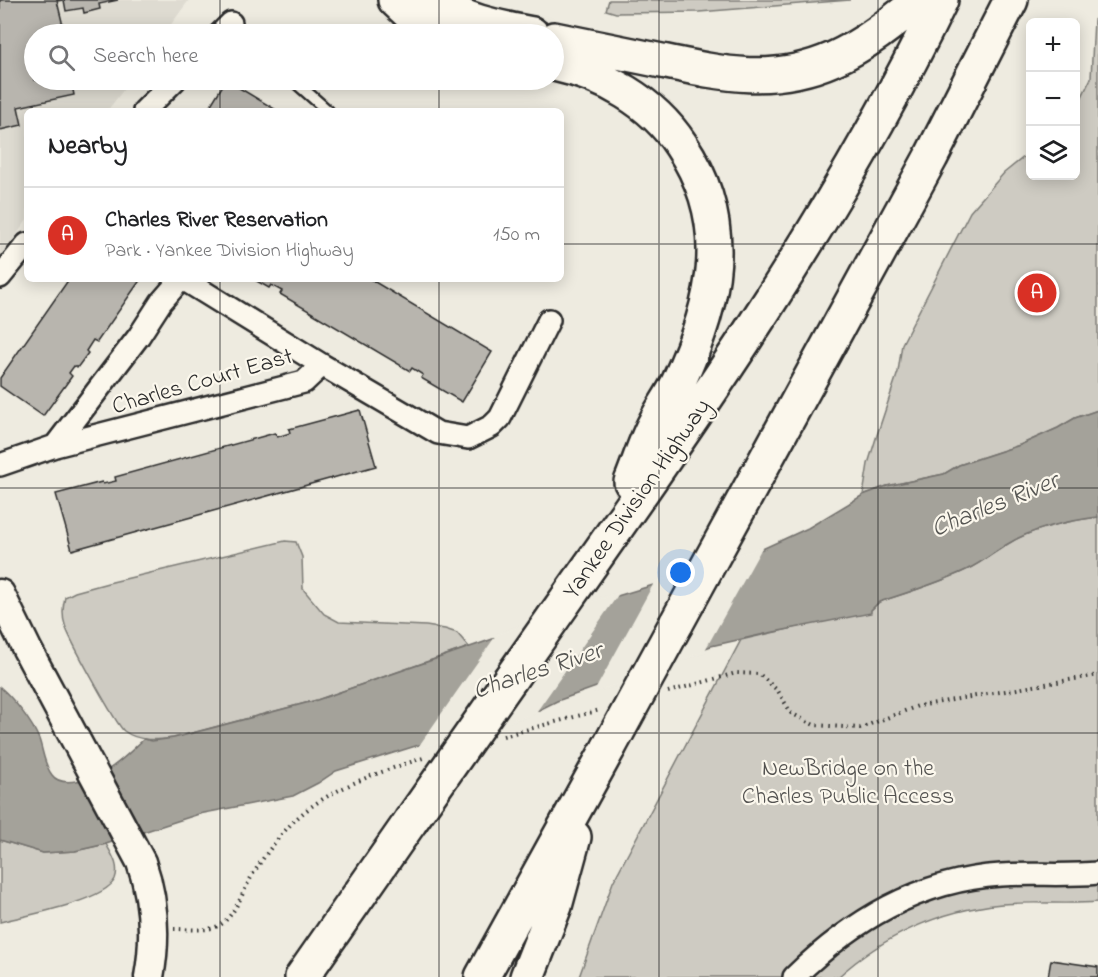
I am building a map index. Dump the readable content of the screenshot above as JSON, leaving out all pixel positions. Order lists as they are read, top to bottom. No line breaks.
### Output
{"streets":{"highway":["Yankee Division Highway"],"street":["Charles Court East"]},"water":["Charles River"],"parks":["NewBridge on the Charles Public Access"],"page":{"map_buttons":["+","−"],"search":"Search here","heading":"Nearby","list":[{"mark":"A","name":"Charles River Reservation","note":"Park · Yankee Division Highway","value":"150 m"}],"pins":"A"}}
